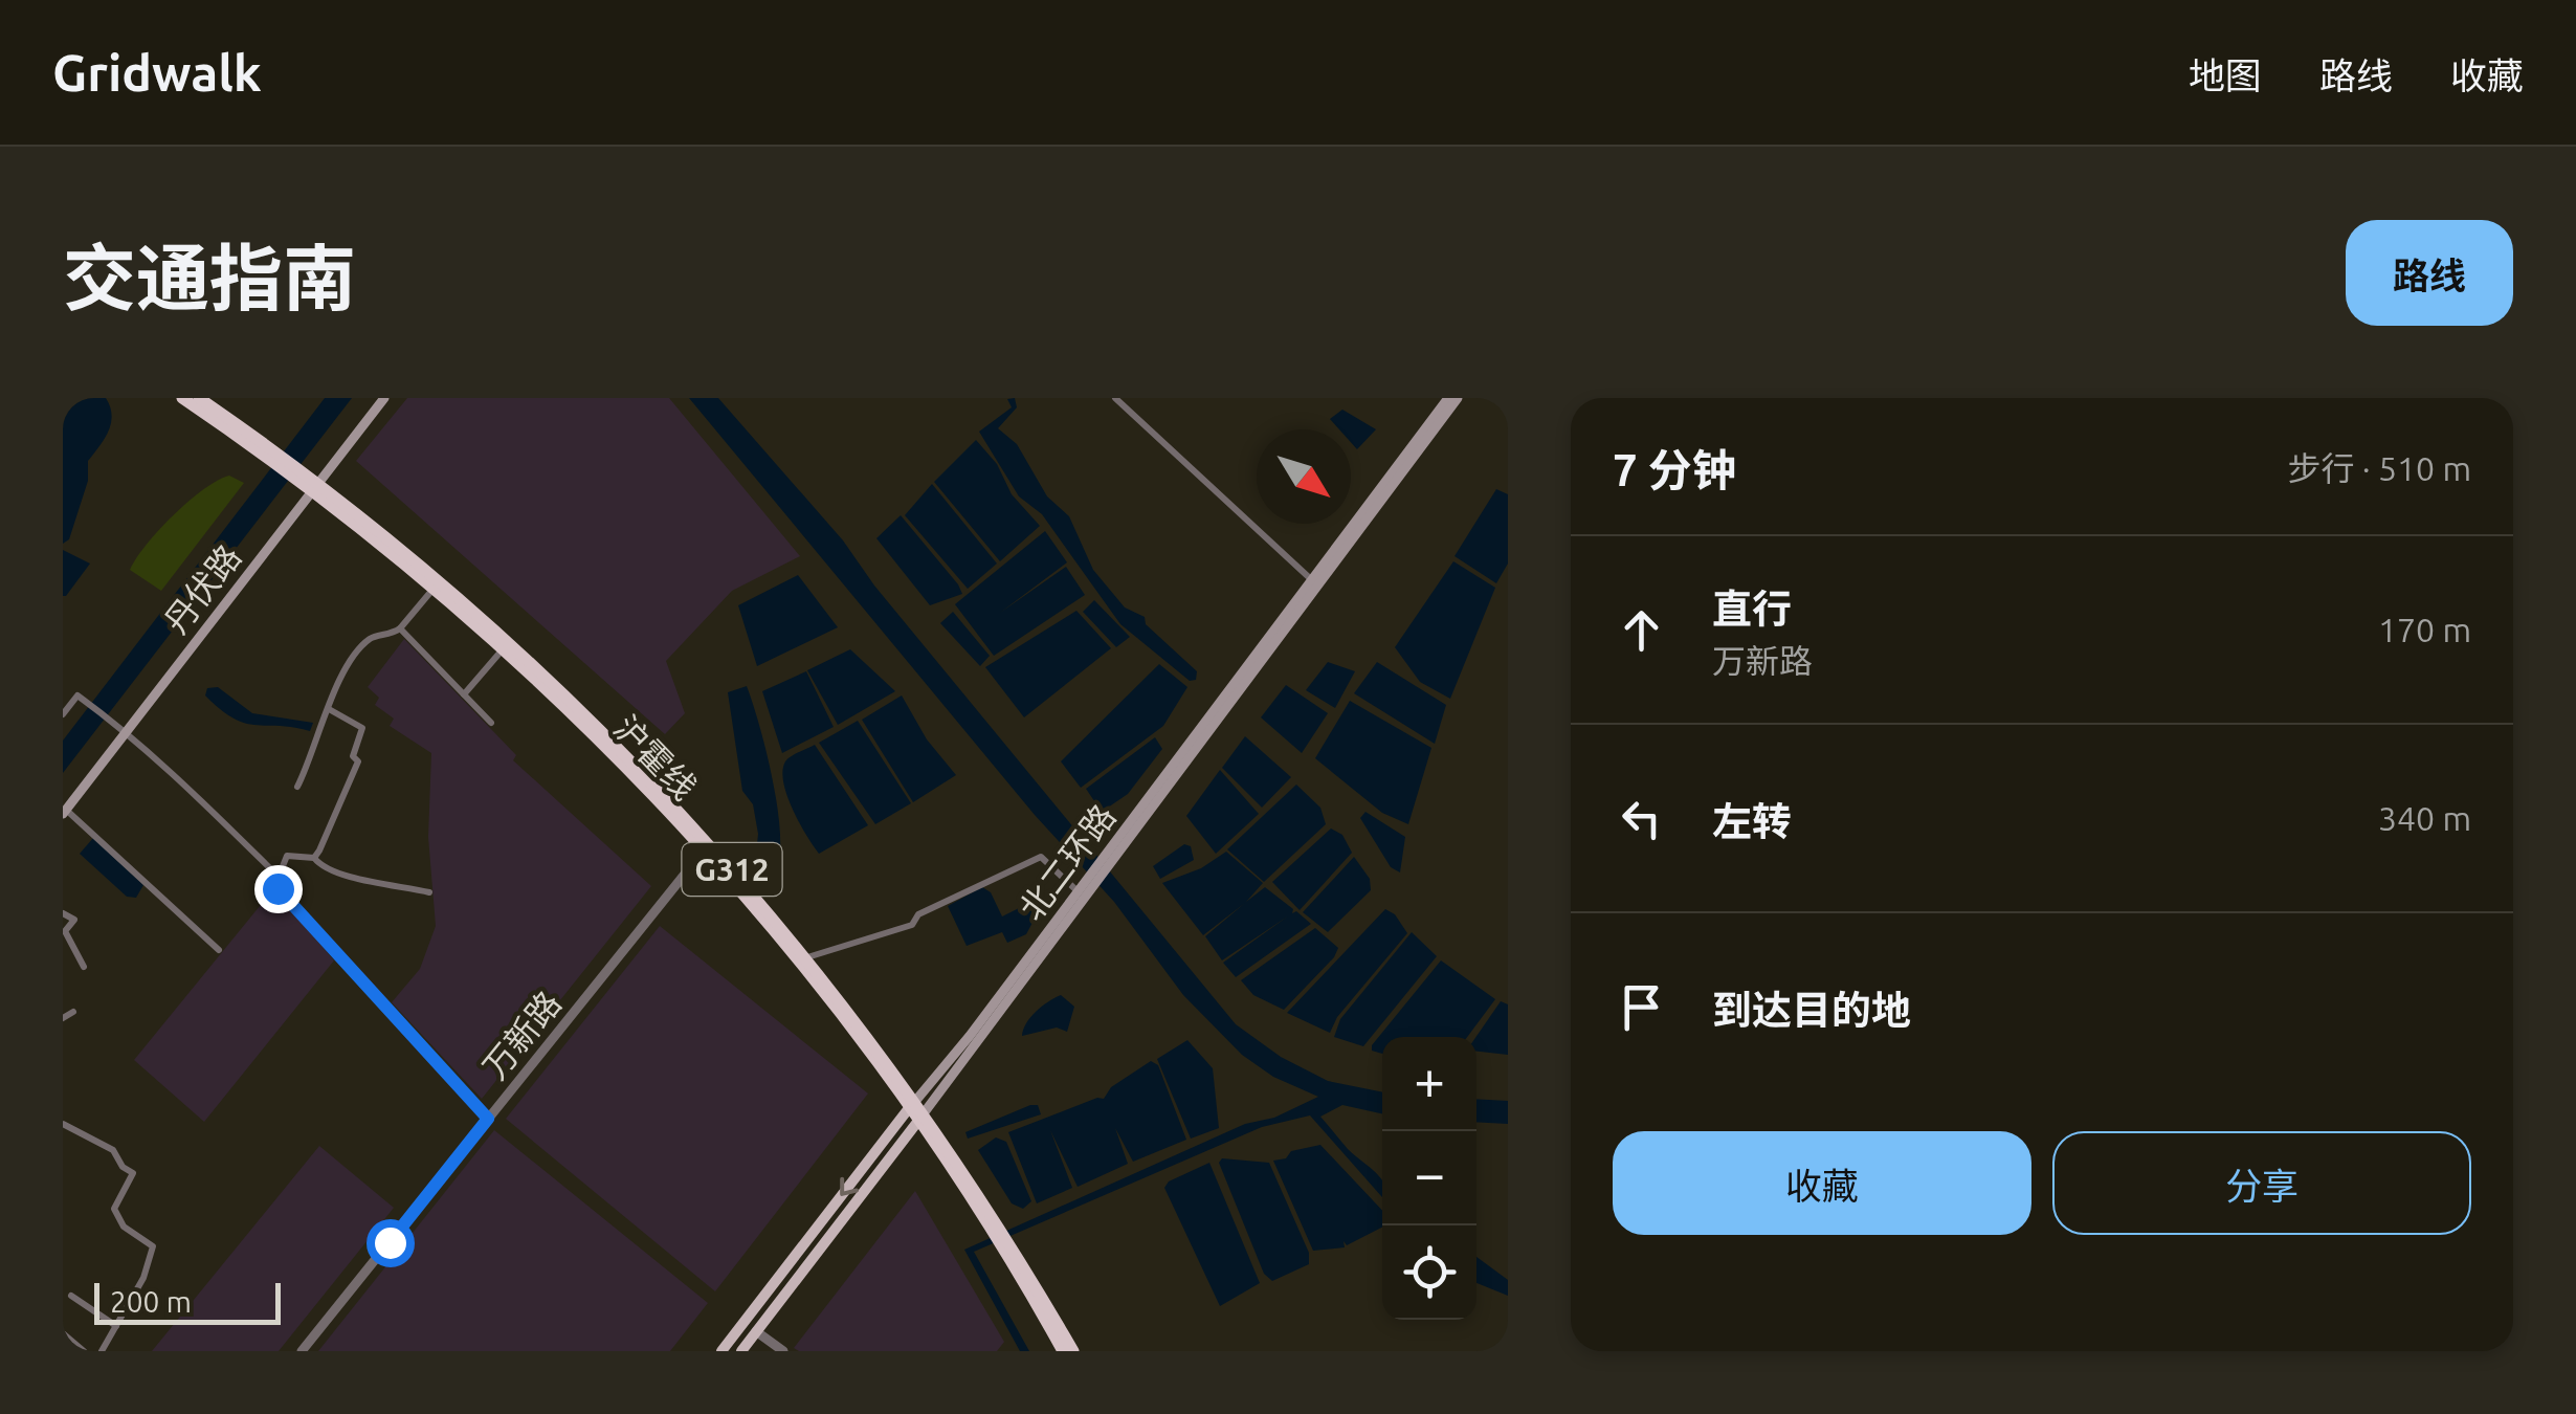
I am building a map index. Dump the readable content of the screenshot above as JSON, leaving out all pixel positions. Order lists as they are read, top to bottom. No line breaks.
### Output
{"streets":{"highway":["沪霍线","G312"],"main road":["丹伏路","北二环路"],"street":["万新路"]},"crossings":[["丹伏路","沪霍线"],["沪霍线","北二环路"],["沪霍线","万新路"]],"scale_bar":"200 m","north":"bottom right","page":{"header":"Gridwalk","nav":["地图","路线","收藏"],"title":"交通指南","buttons":["路线",["收藏","分享"]],"heading":["7 分钟","步行 · 510 m"],"list":[["直行","万新路","170 m"],["左转","340 m"],"到达目的地"],"map_buttons":["+","−"],"scale":"200 m"}}
